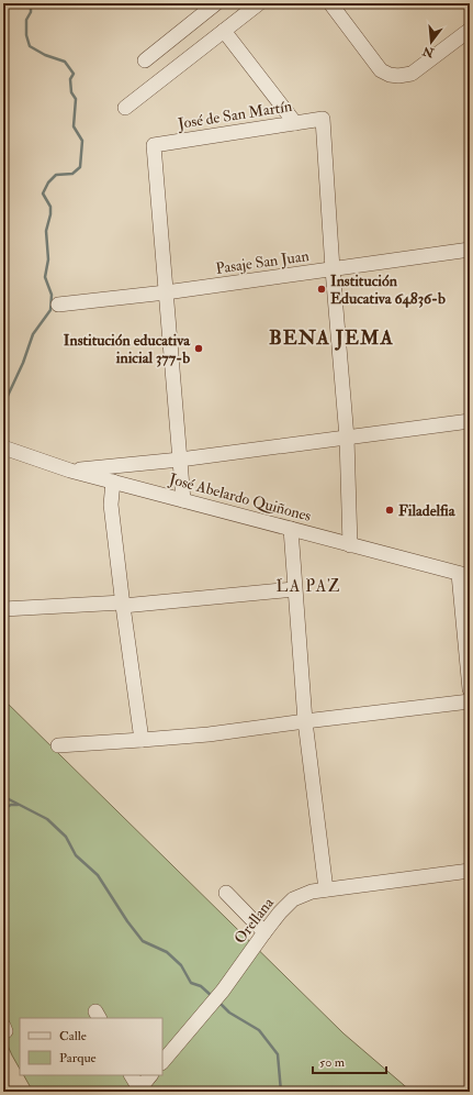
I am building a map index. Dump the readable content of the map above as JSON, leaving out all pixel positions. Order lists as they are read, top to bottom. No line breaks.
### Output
{"streets":{"street":["José de San Martín","Pasaje San Juan","José Abelardo Quiñones","Orellana"]},"crossings":[["José de San Martín","Pasaje San Juan"]],"districts":["BENA JEMA","LA PAZ"],"places":["Institución Educativa 64836-b","Institución educativa inicial 377-b","Filadelfia"],"legend":["Calle","Parque"],"scale_bar":"50 m","north":"bottom"}
